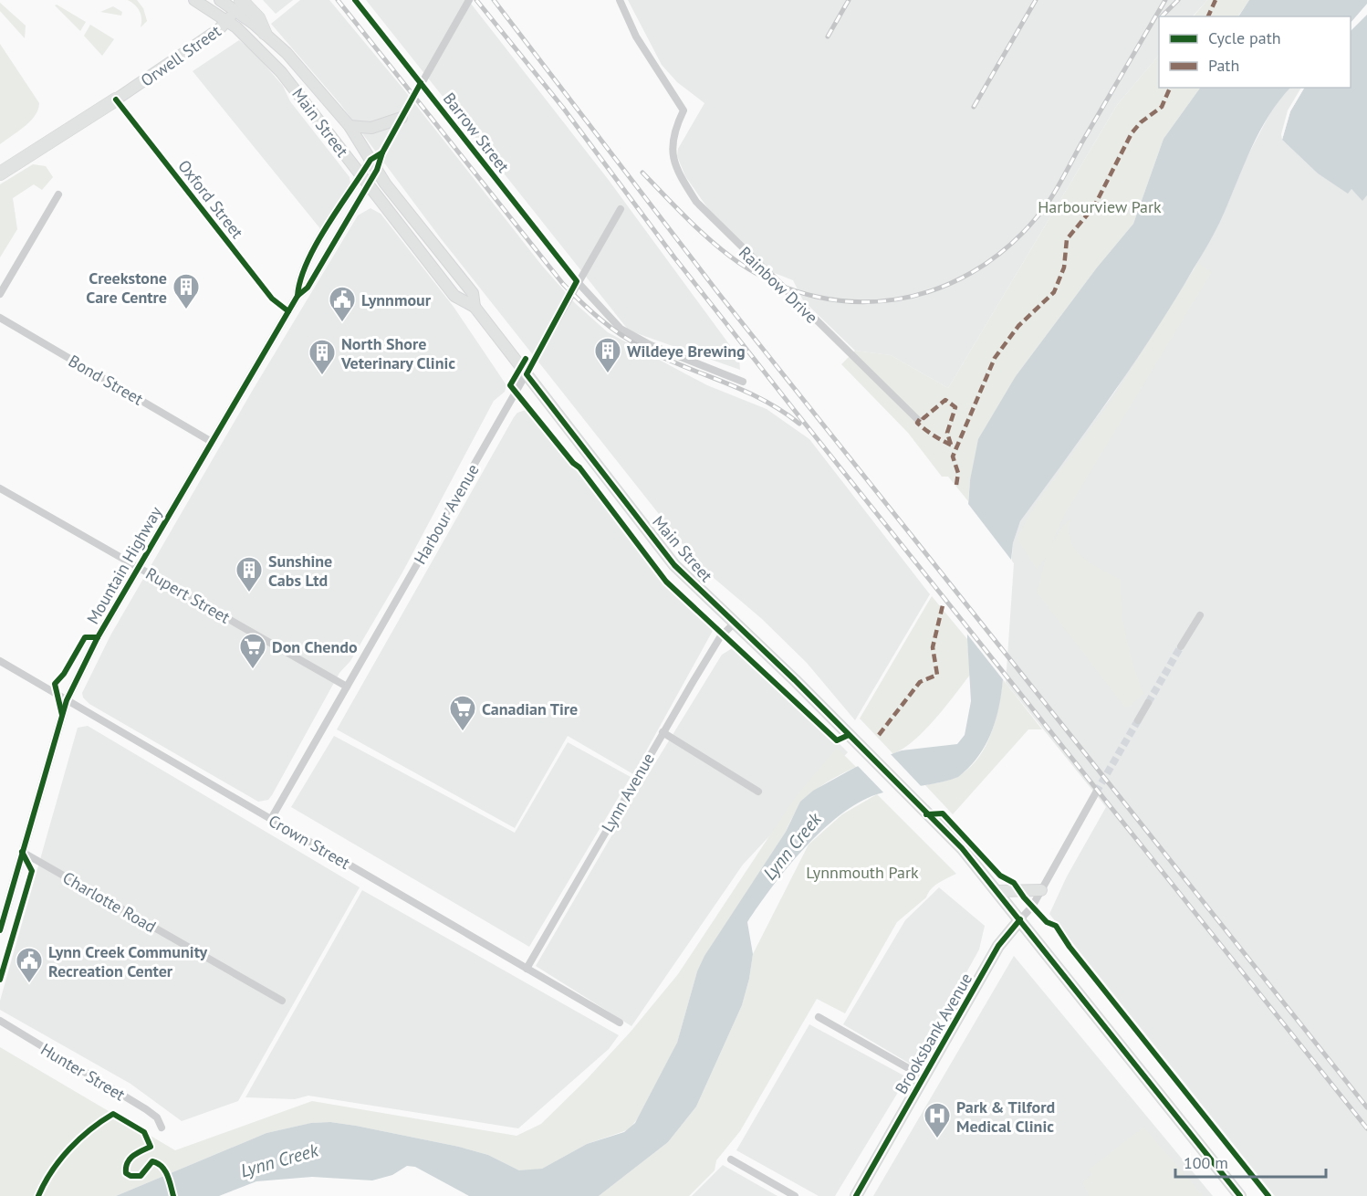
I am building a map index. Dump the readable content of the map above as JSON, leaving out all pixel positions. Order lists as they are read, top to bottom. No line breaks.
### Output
{"streets":{"main road":["Orwell Street","Main Street","Brooksbank Avenue"],"street":["Barrow Street","Oxford Street","Rainbow Drive","Bond Street","Harbour Avenue","Mountain Highway","Rupert Street","Lynn Avenue","Crown Street","Charlotte Road","Hunter Street"]},"crossings":[["Orwell Street","Main Street"],["Orwell Street","Oxford Street"],["Main Street","Harbour Avenue"],["Main Street","Mountain Highway"],["Main Street","Lynn Avenue"],["Main Street","Brooksbank Avenue"],["Barrow Street","Harbour Avenue"],["Barrow Street","Mountain Highway"],["Oxford Street","Mountain Highway"],["Bond Street","Mountain Highway"],["Harbour Avenue","Rupert Street"],["Harbour Avenue","Crown Street"],["Mountain Highway","Rupert Street"],["Mountain Highway","Crown Street"],["Mountain Highway","Charlotte Road"],["Lynn Avenue","Crown Street"]],"water":["Lynn Creek"],"parks":["Harbourview Park","Lynnmouth Park"],"places":{"building":["Creekstone Care Centre","Wildeye Brewing","North Shore Veterinary Clinic","Sunshine Cabs Ltd"],"public building":["Lynnmour","Lynn Creek Community Recreation Center"],"supermarket":["Don Chendo","Canadian Tire"],"hospital":["Park & Tilford Medical Clinic"]},"legend":["Cycle path","Path"],"scale_bar":"100 m"}
